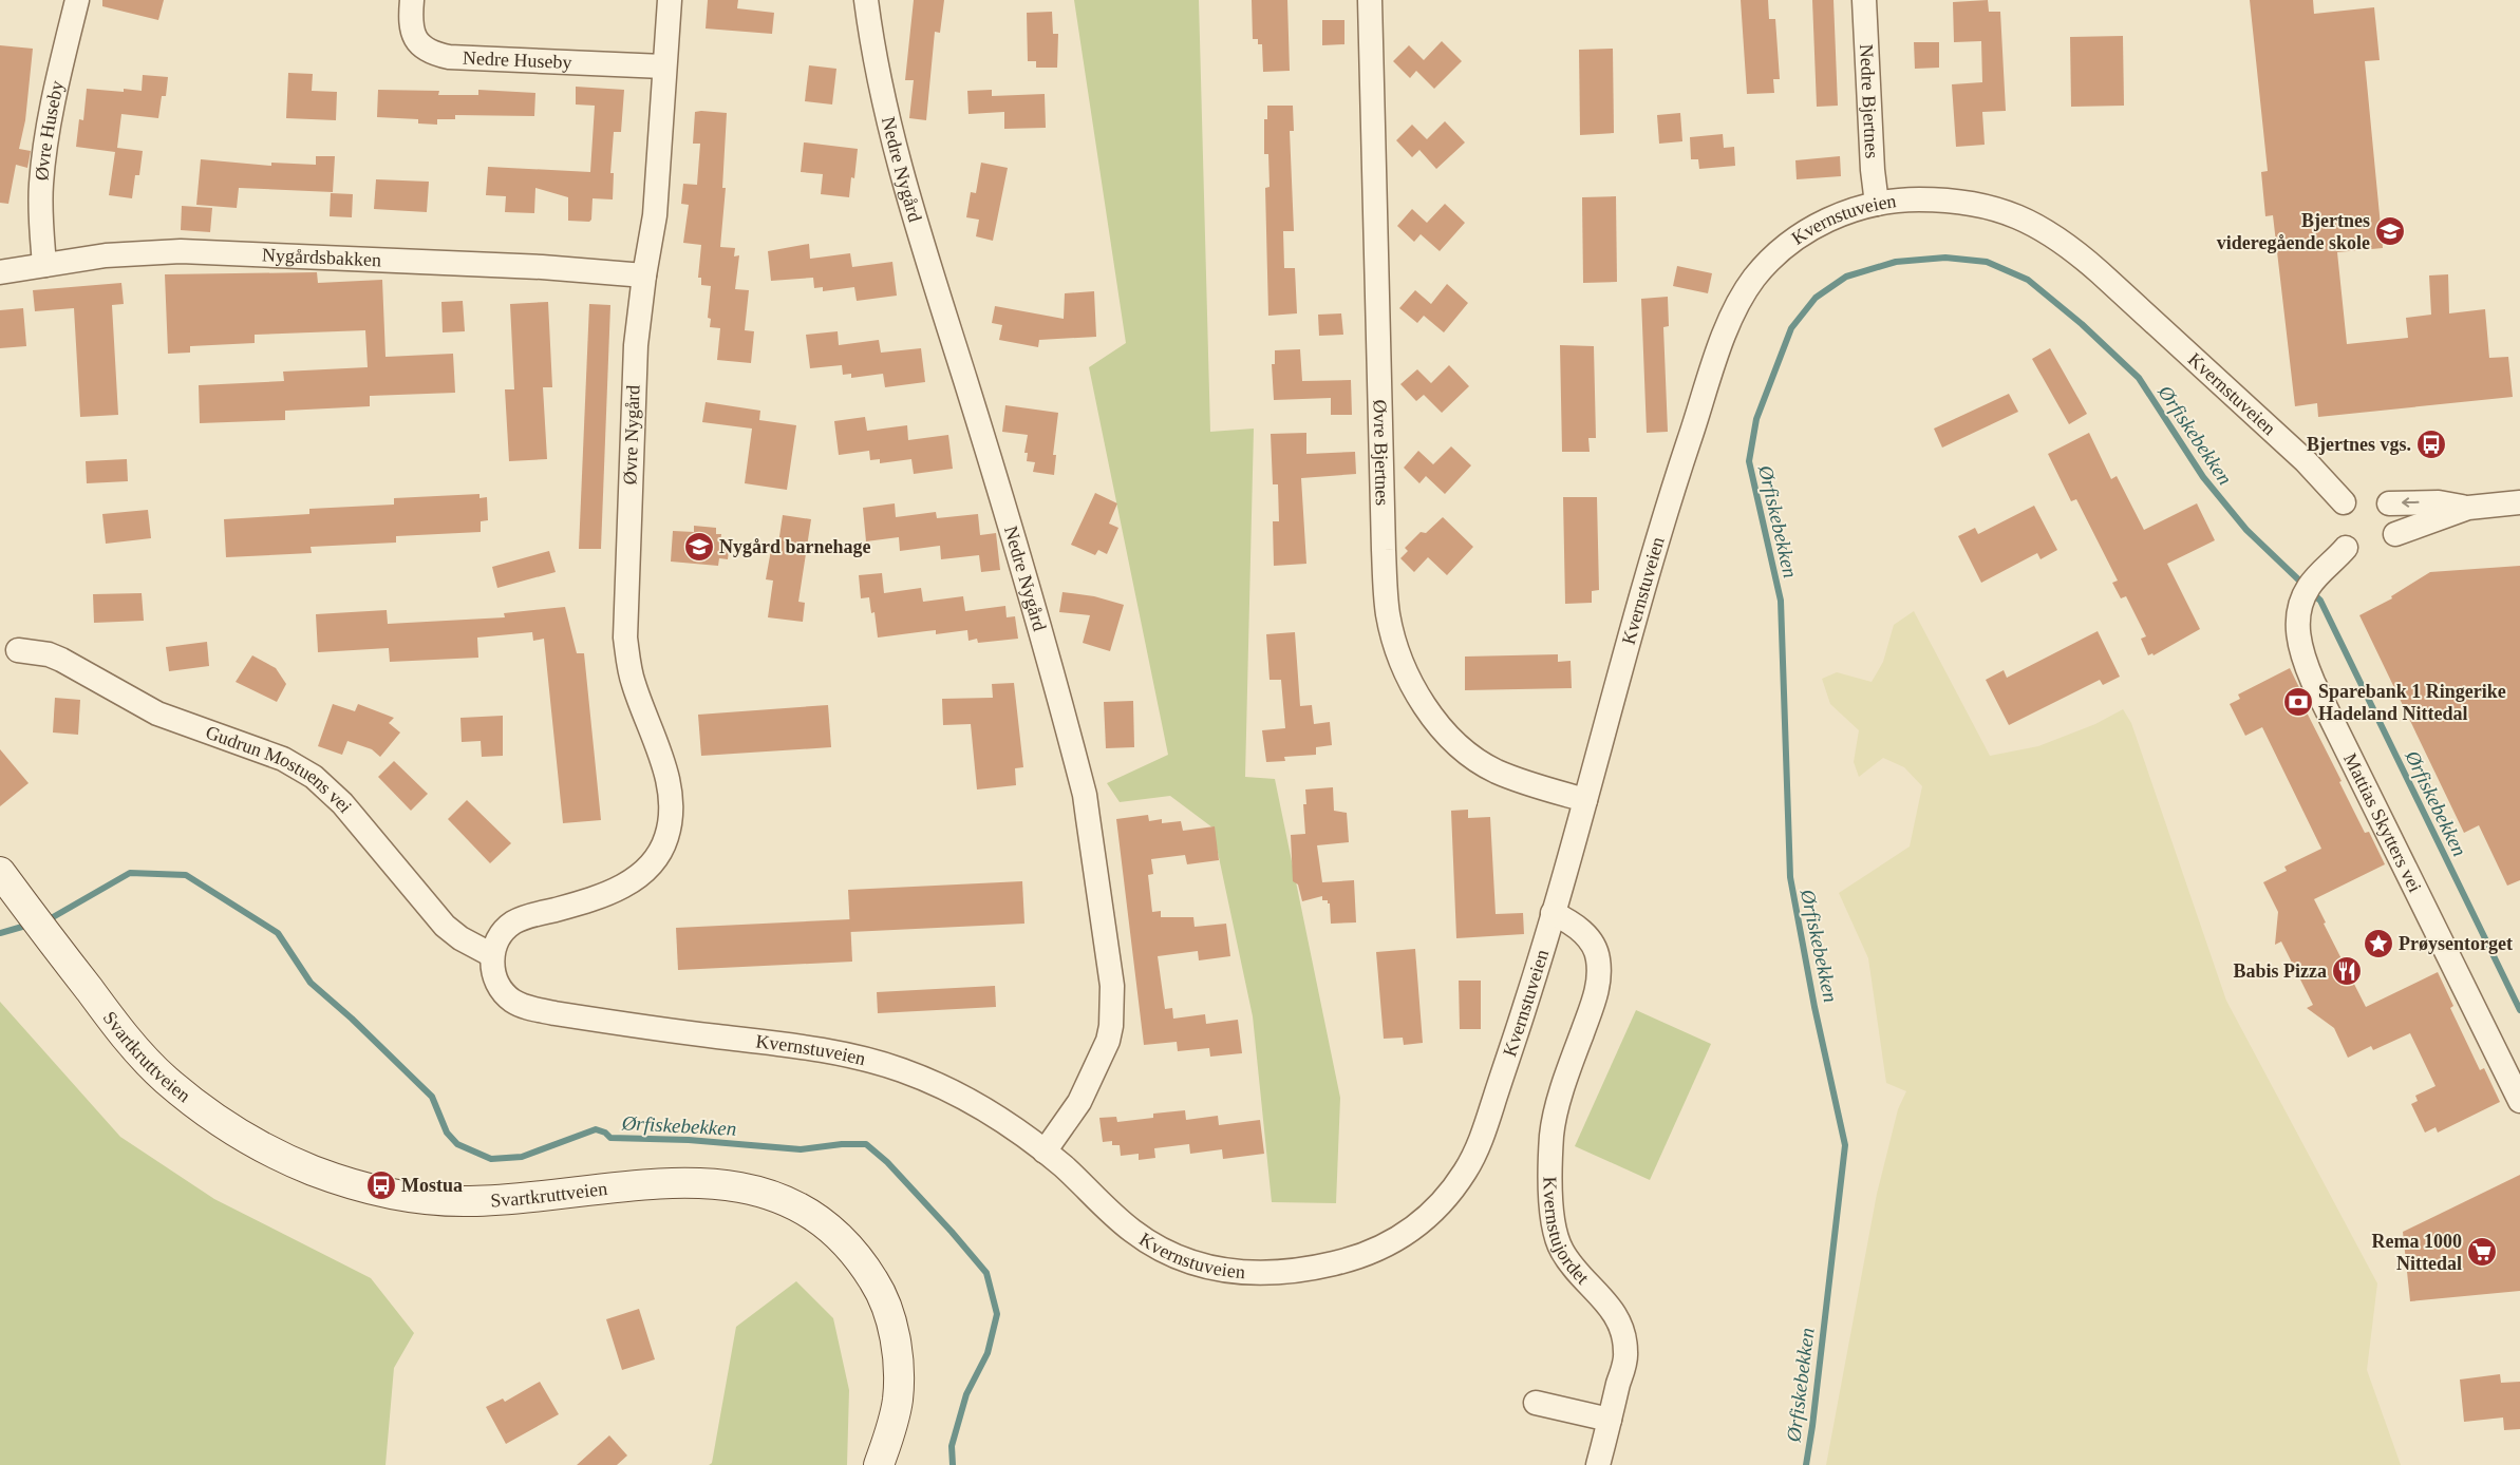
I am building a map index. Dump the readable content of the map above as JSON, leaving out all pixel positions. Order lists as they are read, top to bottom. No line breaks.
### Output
{"streets":{"street":["Nedre Huseby","Nedre Bjertnes","Øvre Huseby","Nedre Nygård","Kvernstuveien","Nygårdsbakken","Øvre Nygård","Øvre Bjertnes","Gudrun Mostuens vei","Mattias Skytters vei","Svartkruttveien","Kvernstujordet"]},"crossings":[["Nedre Huseby","Øvre Nygård"],["Nedre Bjertnes","Kvernstuveien"],["Øvre Huseby","Nygårdsbakken"],["Nedre Nygård","Kvernstuveien"],["Kvernstuveien","Øvre Nygård"],["Kvernstuveien","Øvre Bjertnes"],["Kvernstuveien","Gudrun Mostuens vei"],["Kvernstuveien","Kvernstujordet"],["Nygårdsbakken","Øvre Nygård"],["Øvre Nygård","Gudrun Mostuens vei"]],"water":["Ørfiskebekken"],"places":{"school or university":["Bjertnes videregående skole","Nygård barnehage"],"bus stop":["Bjertnes vgs.","Mostua"],"bank":["Sparebank 1 Ringerike Hadeland Nittedal"],"place":["Prøysentorget"],"restaurant":["Babis Pizza"],"supermarket":["Rema 1000 Nittedal"]}}
